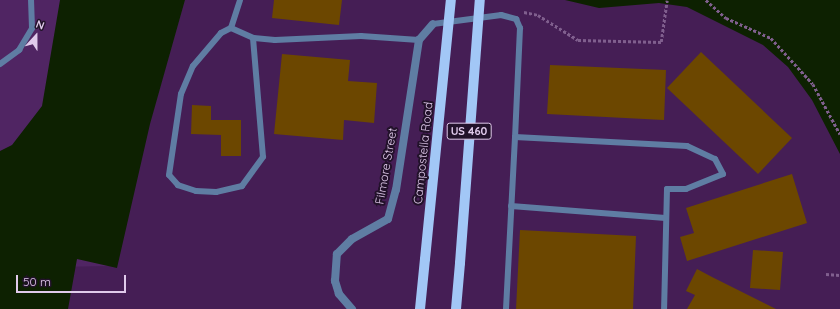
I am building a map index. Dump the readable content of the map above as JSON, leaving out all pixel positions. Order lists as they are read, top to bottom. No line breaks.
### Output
{"streets":{"main road":["US 460","Campostella Road"],"street":["Filmore Street"]},"scale_bar":"50 m","north":"top"}
